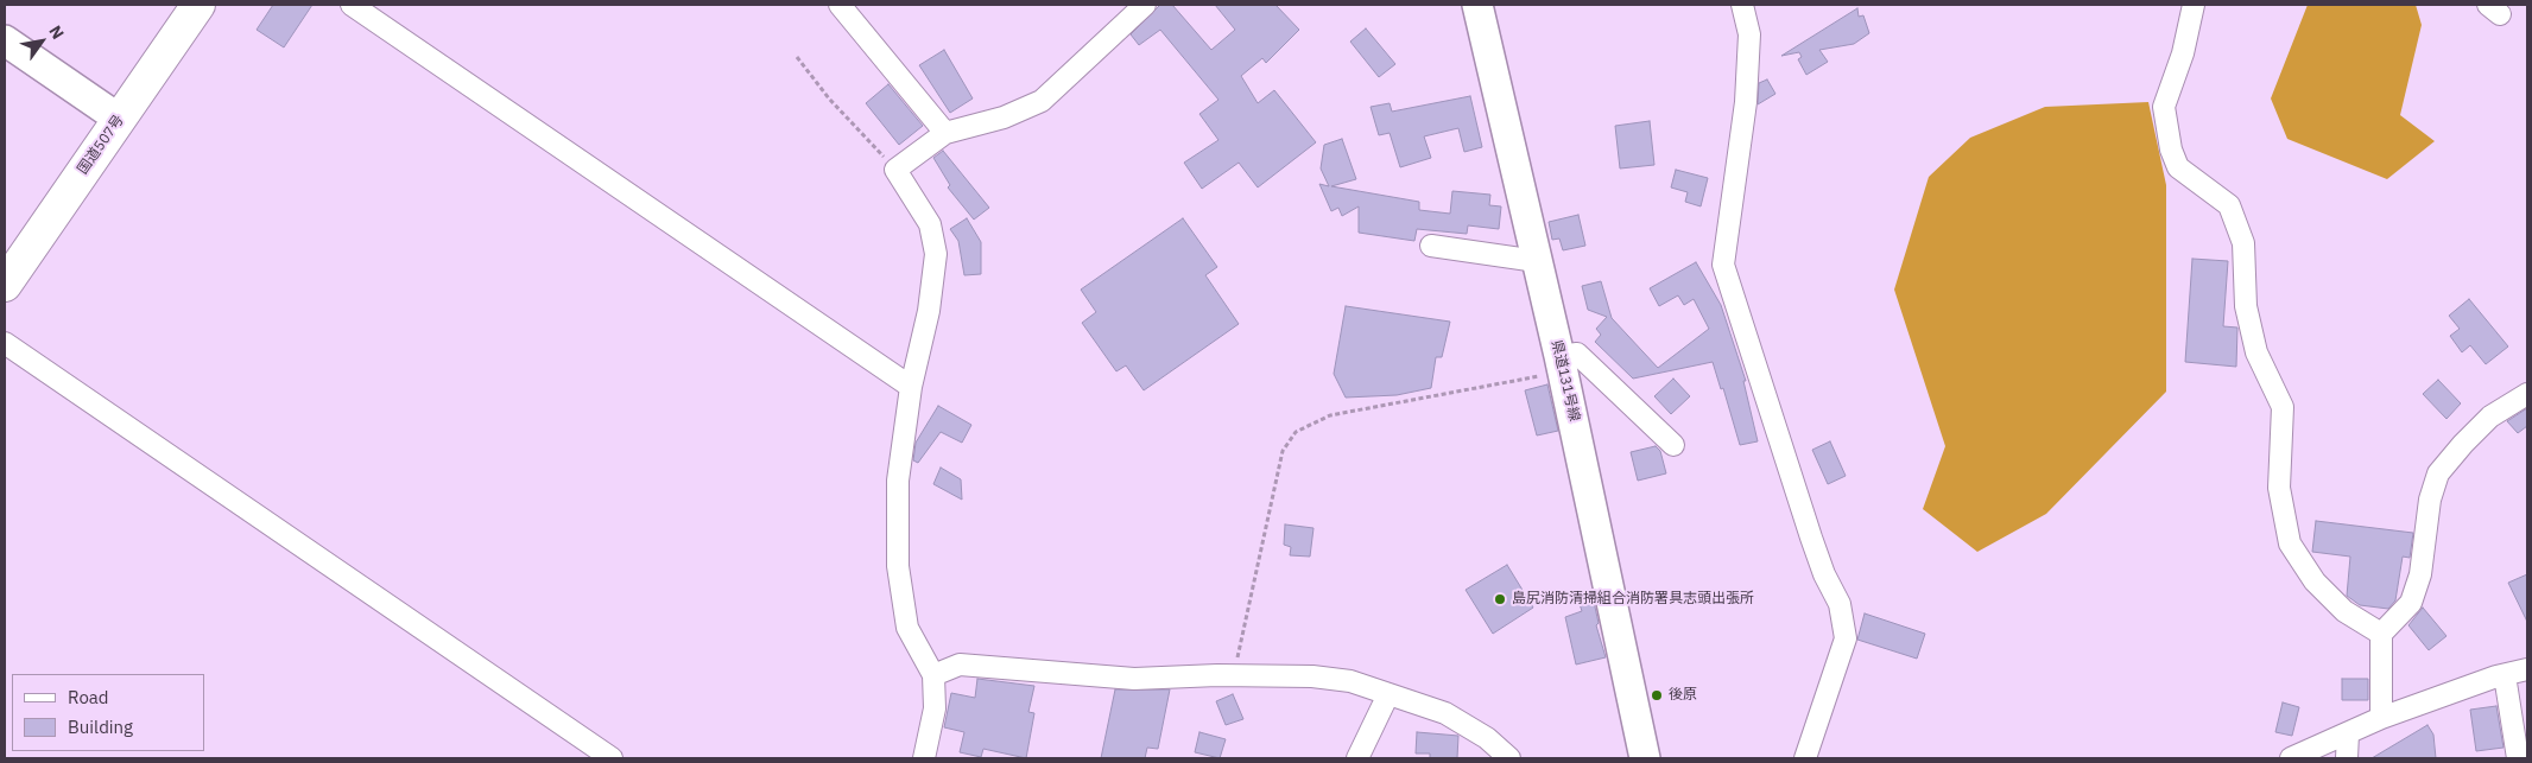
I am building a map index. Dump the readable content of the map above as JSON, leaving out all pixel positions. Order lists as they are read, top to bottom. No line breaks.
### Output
{"streets":{"highway":["国道507号"],"main road":["県道131号線"]},"places":["島尻消防清掃組合消防署具志頭出張所","後原"],"legend":["Road","Building"],"north":"top right"}
